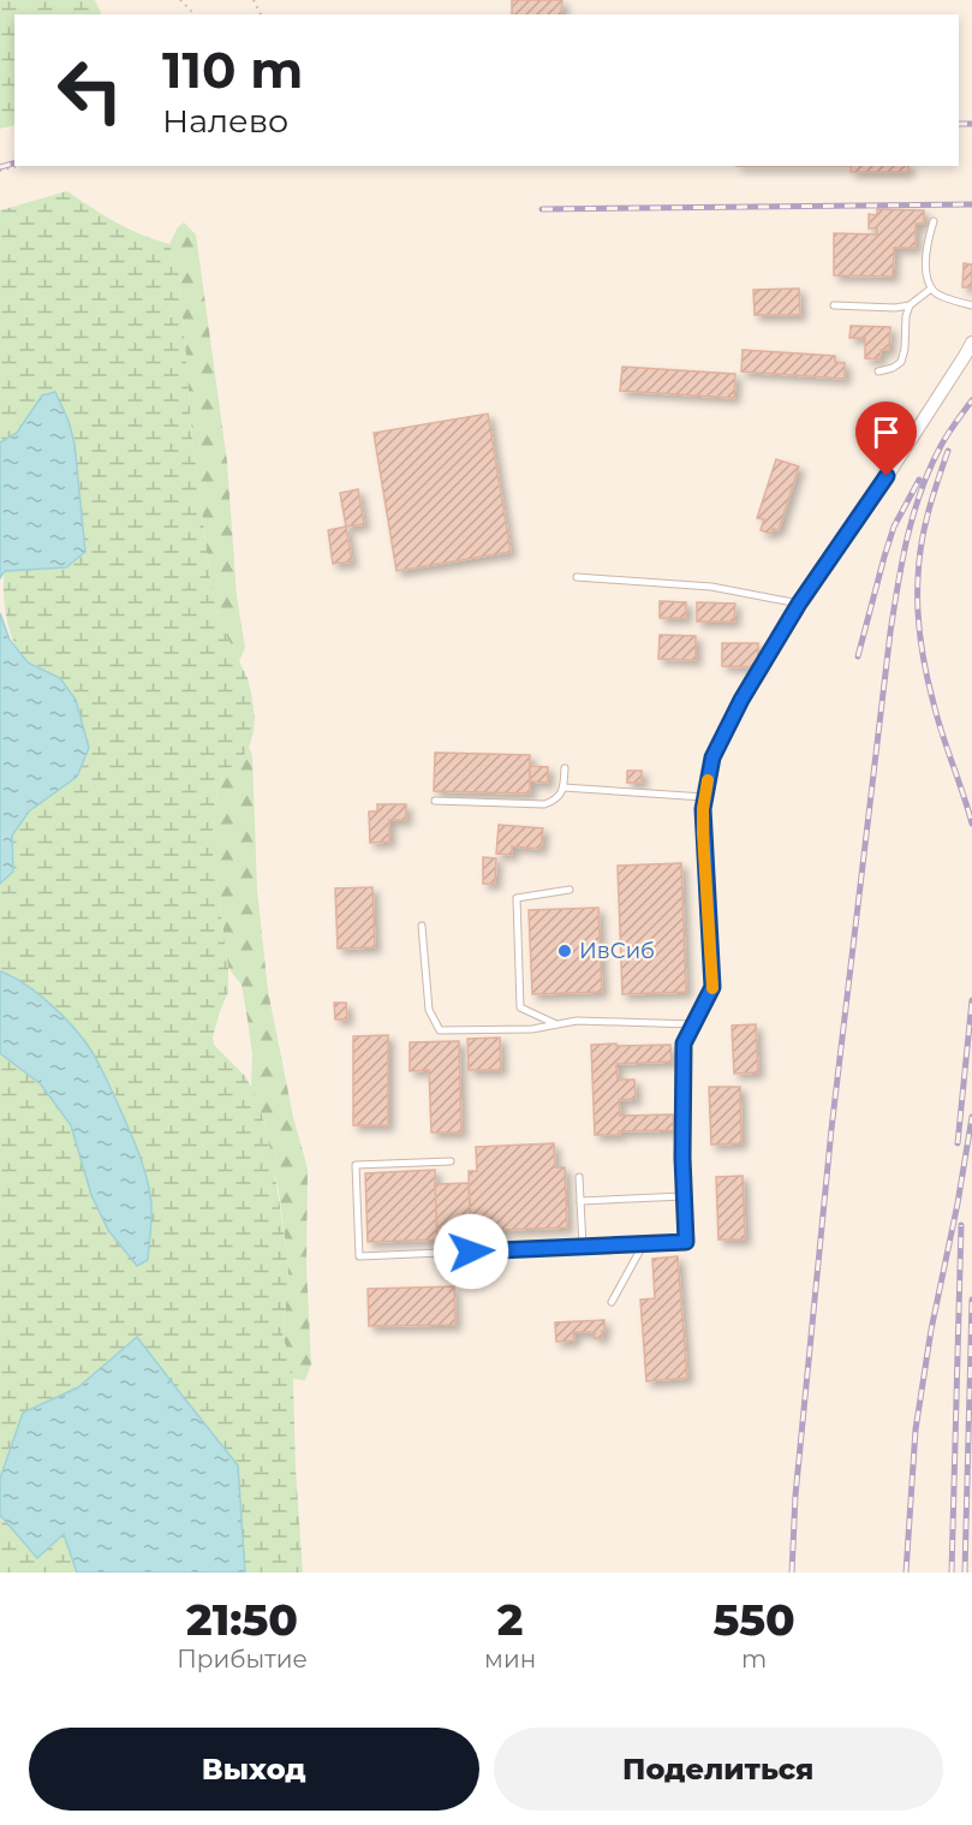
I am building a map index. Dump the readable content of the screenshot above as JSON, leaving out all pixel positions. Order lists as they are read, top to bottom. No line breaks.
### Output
{"places":["ИвСиб"],"page":{"turn":["110 m","Налево"],"eta":["21:50","Прибытие","2","мин","550","m"],"buttons":["Выход","Поделиться"]}}
